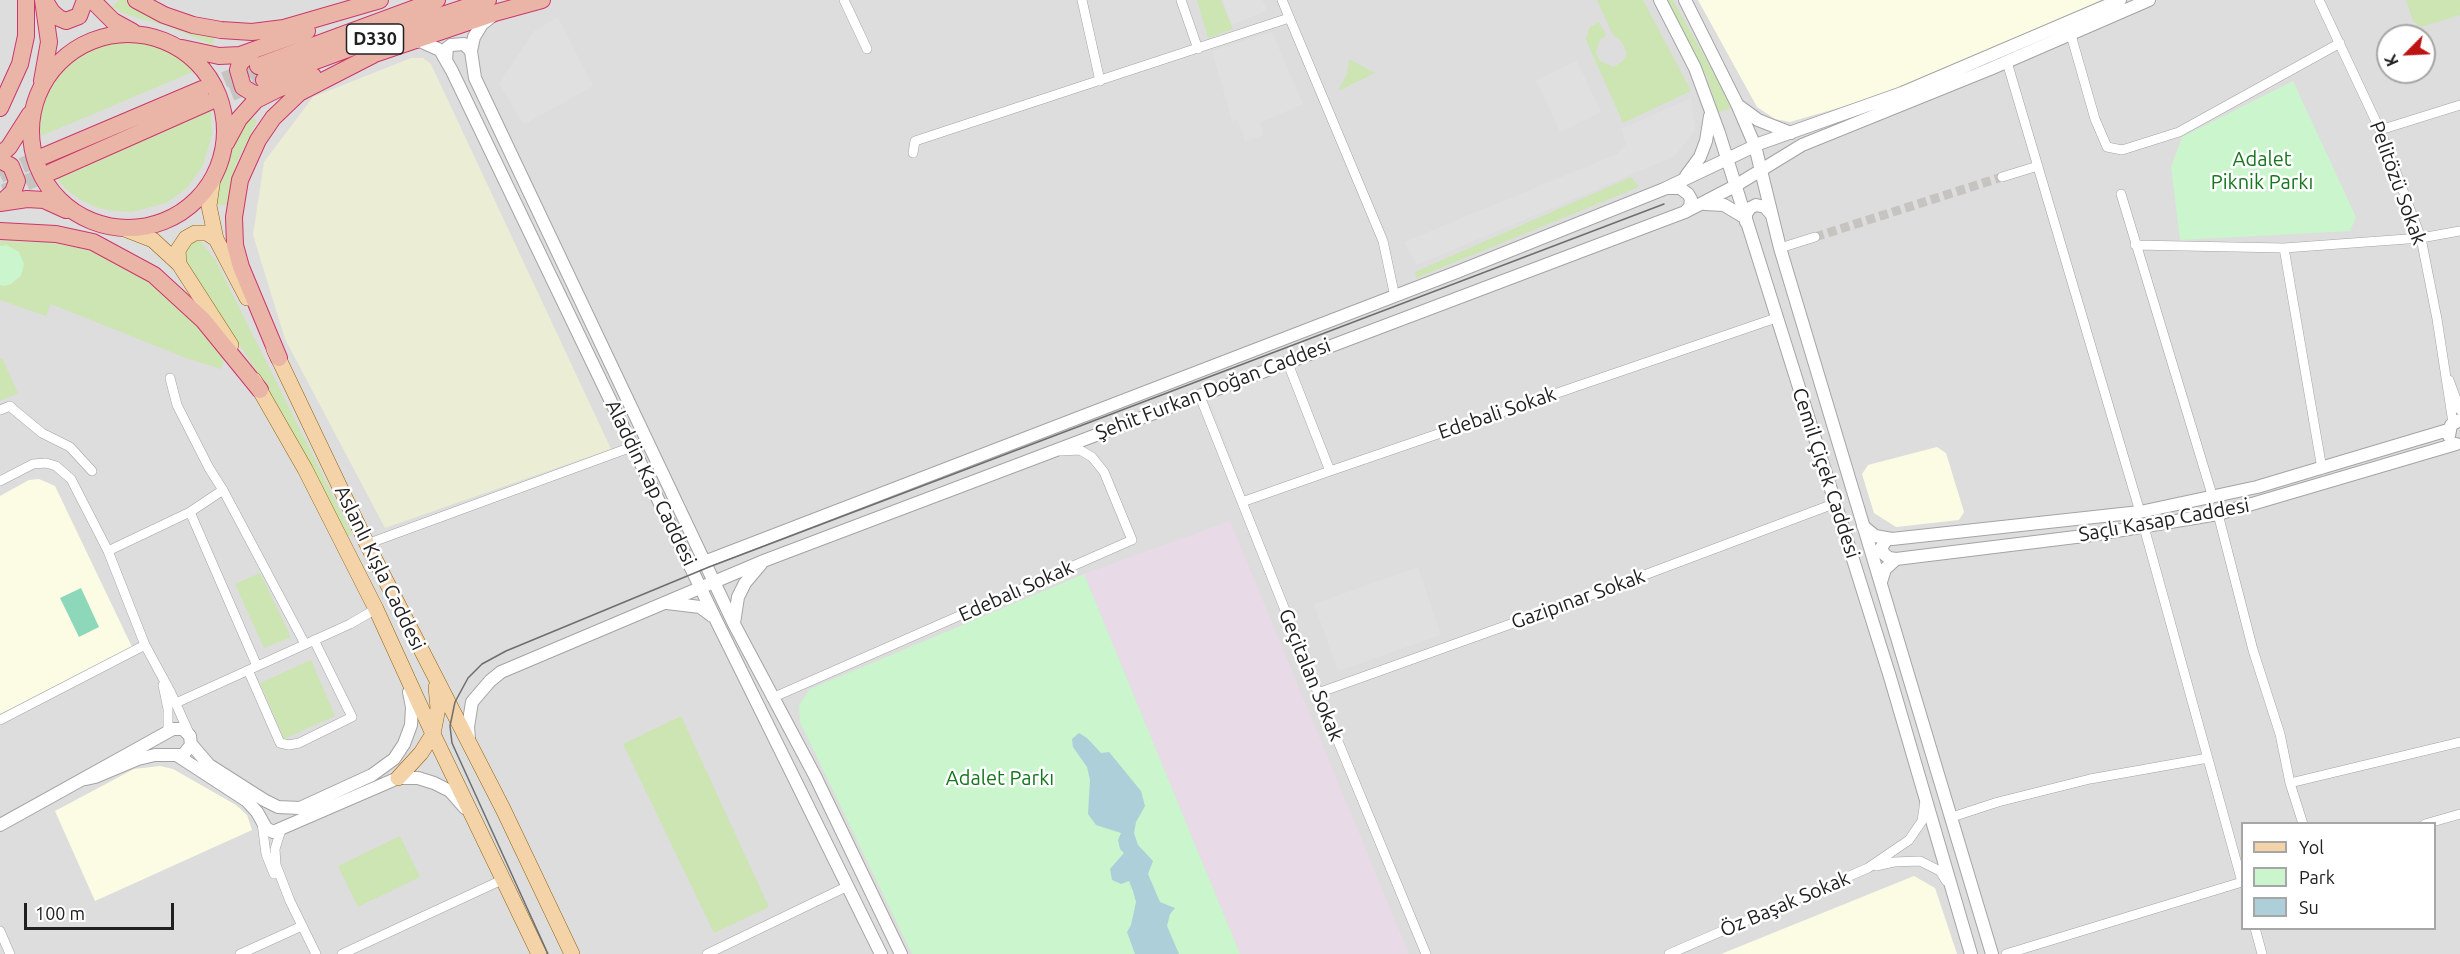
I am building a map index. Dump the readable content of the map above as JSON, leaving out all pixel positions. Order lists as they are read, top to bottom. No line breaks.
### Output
{"streets":{"highway":["D330"],"main road":["Aslanlı Kışla Caddesi"],"street":["Pelitözü Sokak","Şehit Furkan Doğan Caddesi","Edebali Sokak","Cemil Çiçek Caddesi","Aladdin Kap Caddesi","Saçlı Kasap Caddesi","Edebalı Sokak","Gazipınar Sokak","Geçitalan Sokak","Öz Başak Sokak"]},"crossings":[["Pelitözü Sokak","Saçlı Kasap Caddesi"],["Şehit Furkan Doğan Caddesi","Cemil Çiçek Caddesi"],["Şehit Furkan Doğan Caddesi","Aladdin Kap Caddesi"],["Şehit Furkan Doğan Caddesi","Aslanlı Kışla Caddesi"],["Şehit Furkan Doğan Caddesi","Edebalı Sokak"],["Şehit Furkan Doğan Caddesi","Geçitalan Sokak"],["Edebali Sokak","Cemil Çiçek Caddesi"],["Edebali Sokak","Geçitalan Sokak"],["Cemil Çiçek Caddesi","Gazipınar Sokak"],["Aladdin Kap Caddesi","Edebalı Sokak"],["Gazipınar Sokak","Geçitalan Sokak"]],"parks":["Adalet Piknik Parkı","Adalet Parkı"],"legend":["Yol","Park","Su"],"scale_bar":"100 m","north":"bottom left"}
